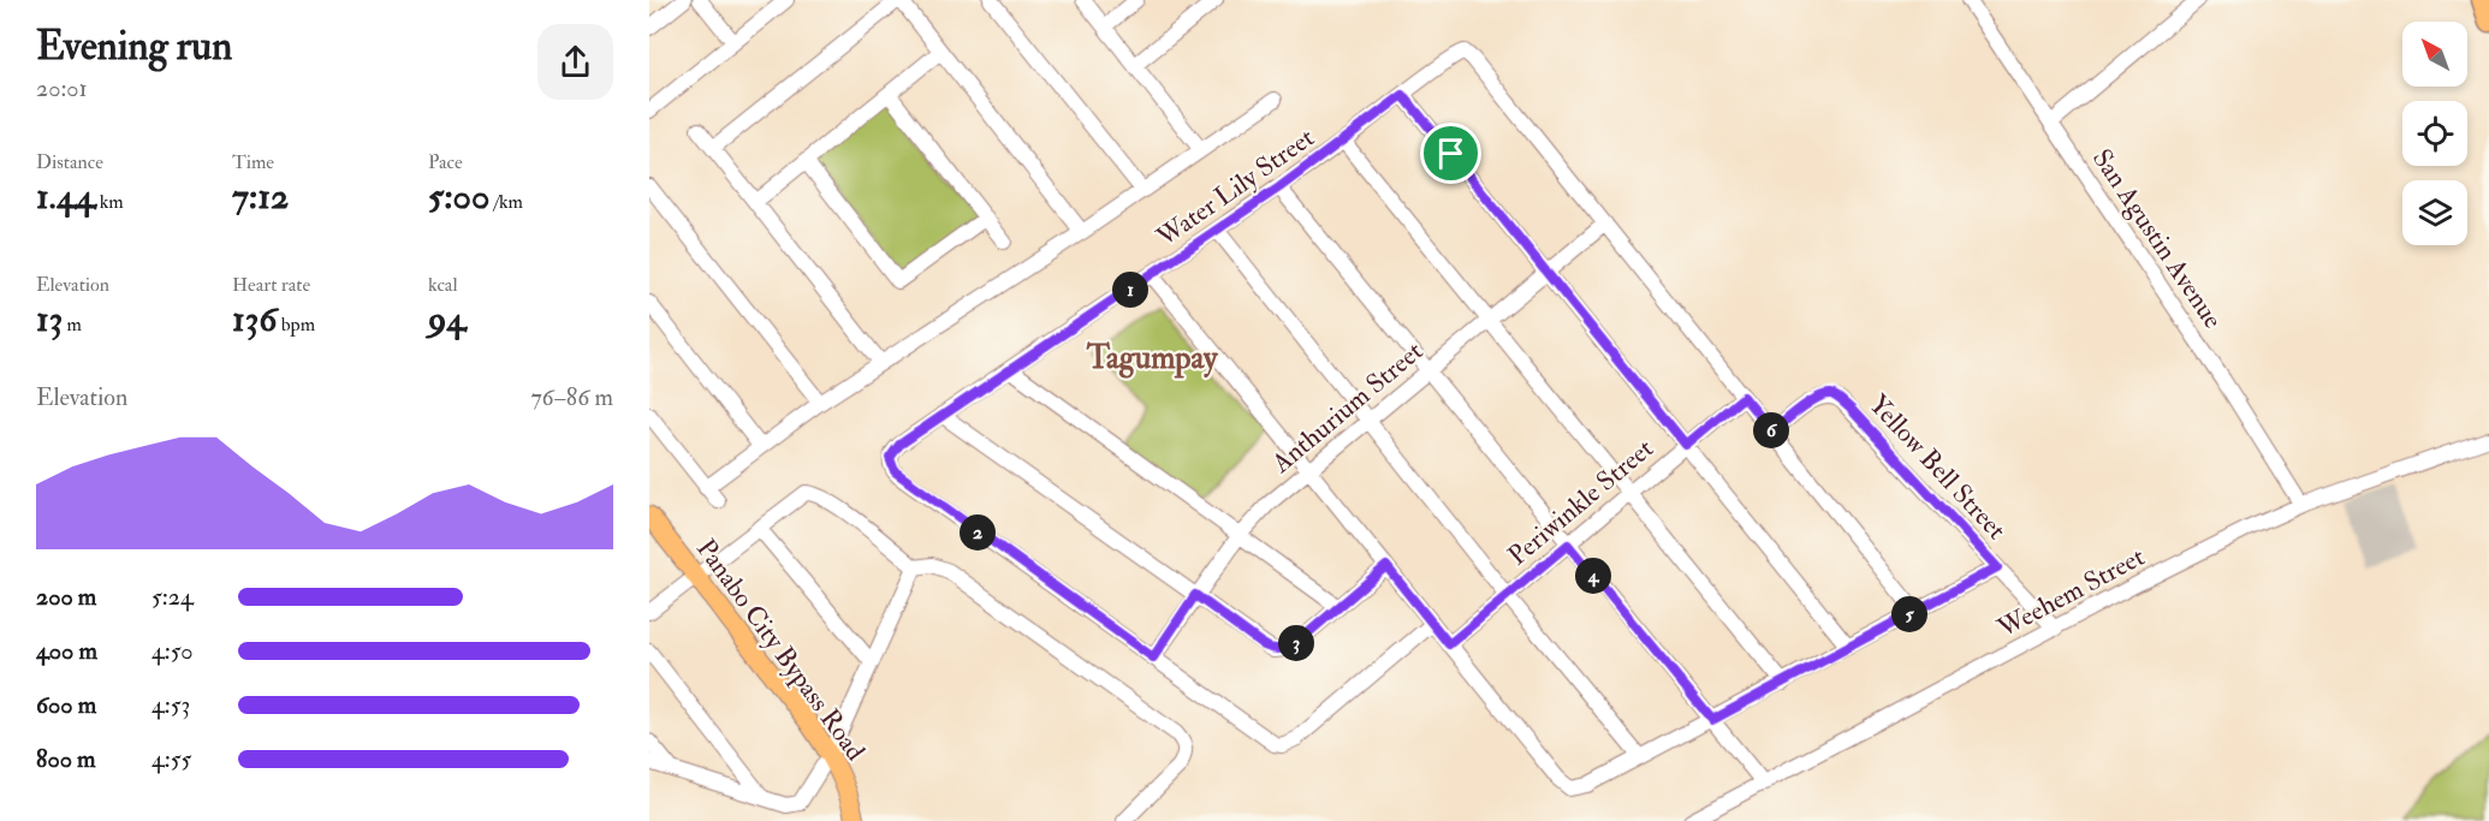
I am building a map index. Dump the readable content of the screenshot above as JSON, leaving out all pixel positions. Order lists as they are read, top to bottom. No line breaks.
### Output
{"streets":{"main road":["Panabo City Bypass Road"],"street":["Water Lily Street","San Agustin Avenue","Anthurium Street","Yellow Bell Street","Periwinkle Street","Weehem Street"]},"crossings":[["Water Lily Street","Anthurium Street"],["San Agustin Avenue","Weehem Street"],["Yellow Bell Street","Weehem Street"]],"districts":["Tagumpay"],"north":"top left","page":{"heading":["Evening run","20:01"],"stats":[["Distance","1.44 km"],["Time","7:12"],["Pace","5:00 /km"],["Elevation","13 m"],["Heart rate","136 bpm"],["kcal","94"]],"pins":["1","6","2","4","5","3"],"chart":["Elevation","76–86 m"],"list":[{"name":"200 m","note":"5:24"},{"name":"400 m","note":"4:50"},{"name":"600 m","note":"4:53"},{"name":"800 m","note":"4:55"}]}}
